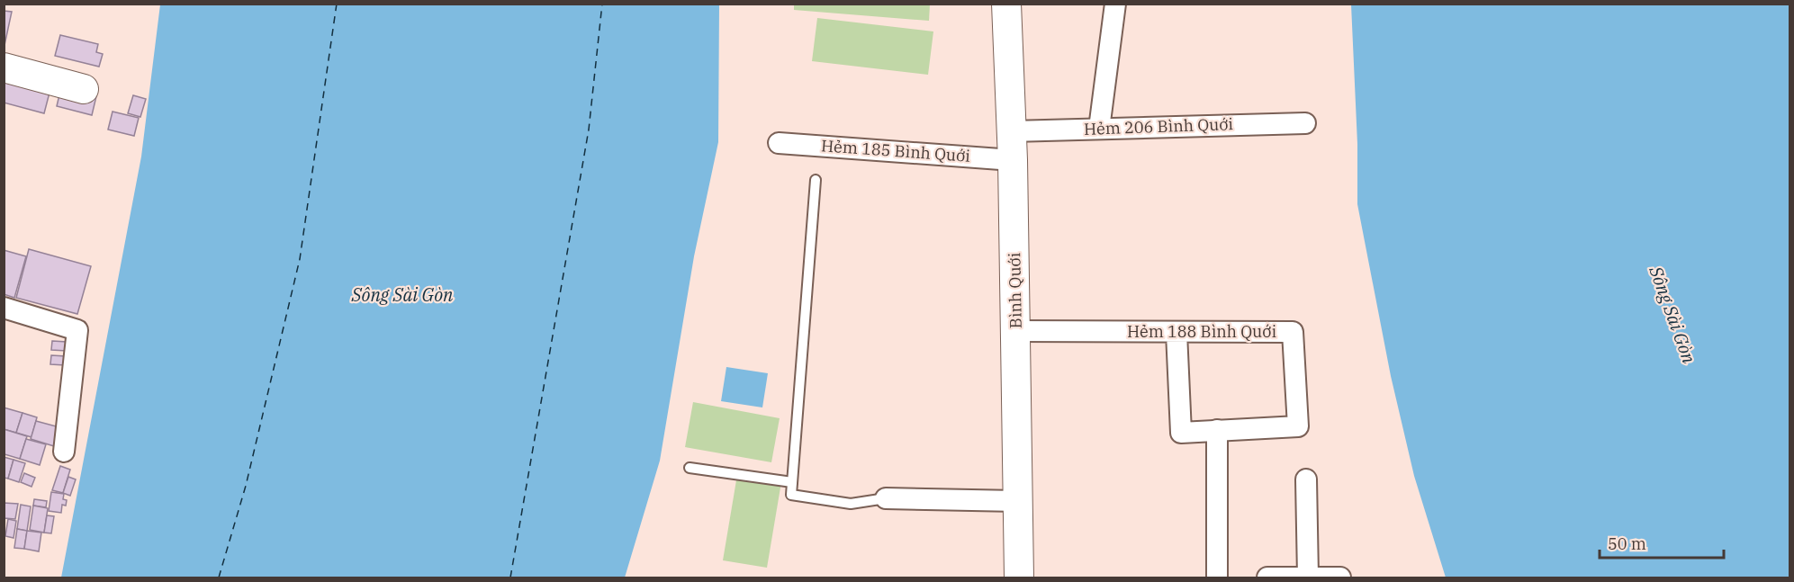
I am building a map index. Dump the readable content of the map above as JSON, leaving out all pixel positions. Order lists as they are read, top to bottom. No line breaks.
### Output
{"streets":{"main road":["Bình Quới"],"street":["Hẻm 206 Bình Quới","Hẻm 185 Bình Quới","Hẻm 188 Bình Quới"]},"crossings":[["Hẻm 206 Bình Quới","Bình Quới"],["Hẻm 185 Bình Quới","Bình Quới"],["Bình Quới","Hẻm 188 Bình Quới"]],"water":["Sông Sài Gòn"],"scale_bar":"50 m"}
